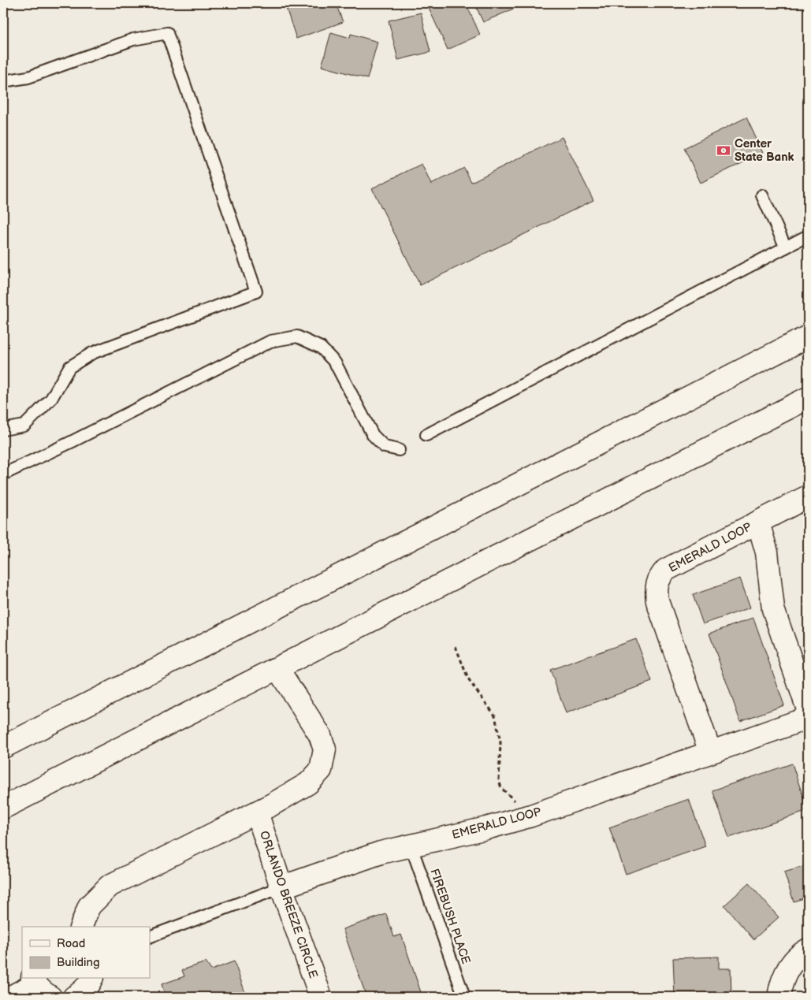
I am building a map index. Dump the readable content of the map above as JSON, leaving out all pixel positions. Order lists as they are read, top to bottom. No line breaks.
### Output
{"streets":{"main road":["EMERALD LOOP","ORLANDO BREEZE CIRCLE"],"lane":["FIREBUSH PLACE"]},"crossings":[["EMERALD LOOP","ORLANDO BREEZE CIRCLE"],["EMERALD LOOP","FIREBUSH PLACE"]],"places":{"bank":["Center State Bank"]},"legend":["Road","Building"]}
